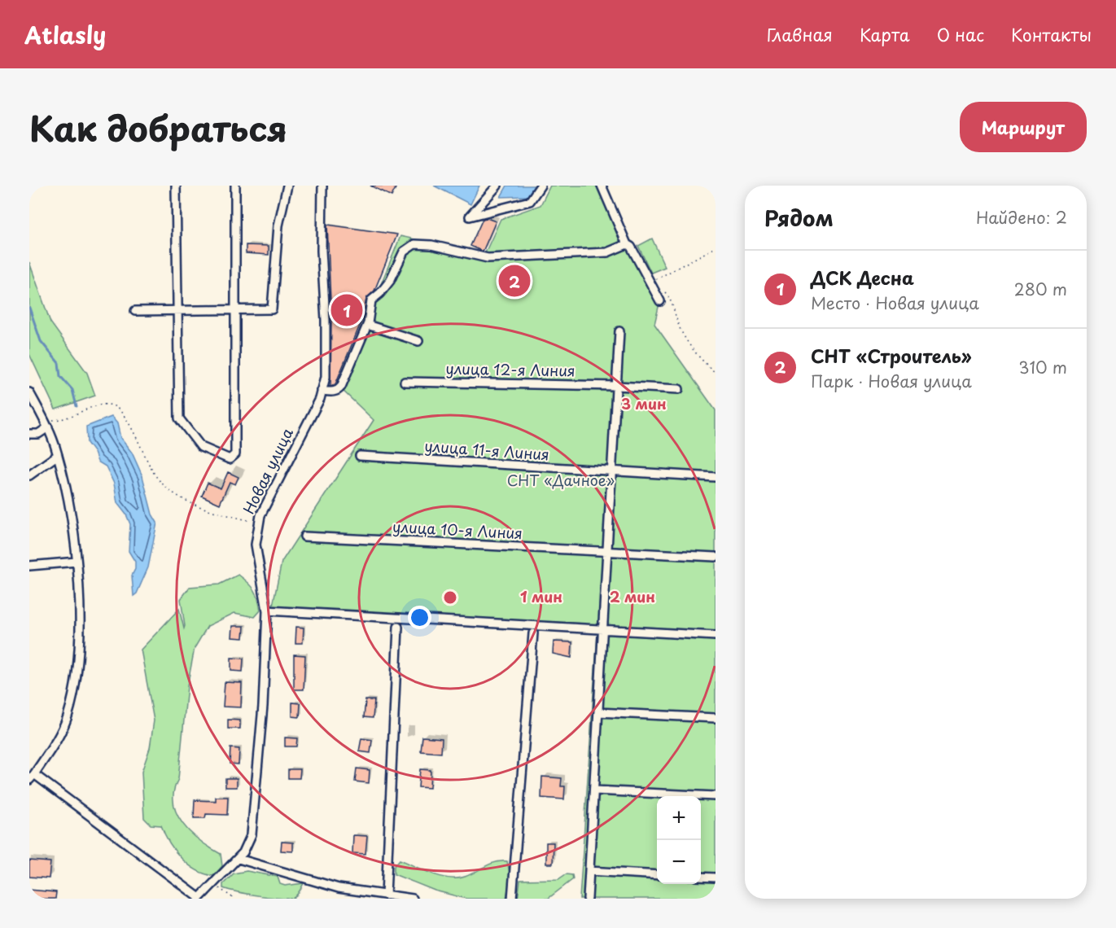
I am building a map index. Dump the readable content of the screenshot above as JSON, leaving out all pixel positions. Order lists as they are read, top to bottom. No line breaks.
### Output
{"streets":{"street":["улица 12-я Линия","улица 11-я Линия","Новая улица","улица 10-я Линия"]},"parks":["СНТ «Дачное»"],"page":{"header":"Atlasly","nav":["Главная","Карта","О нас","Контакты"],"title":"Как добраться","buttons":"Маршрут","heading":["Рядом","Найдено: 2"],"list":[{"mark":"1","name":"ДСК Десна","note":"Место · Новая улица","value":"280 m"},{"mark":"2","name":"СНТ «Строитель»","note":"Парк · Новая улица","value":"310 m"}],"pins":["2","1"],"map_buttons":["+","−"]},"rings":["3 мин","1 мин","2 мин"]}
